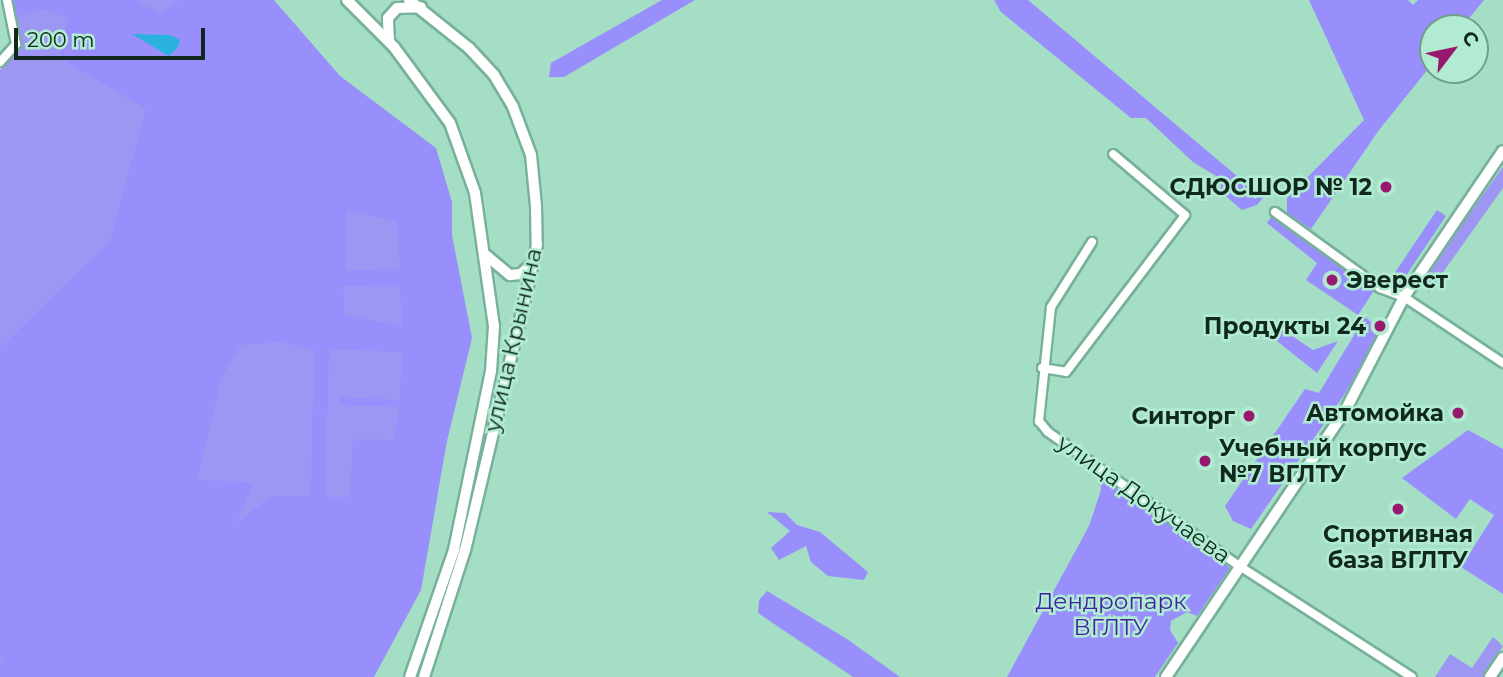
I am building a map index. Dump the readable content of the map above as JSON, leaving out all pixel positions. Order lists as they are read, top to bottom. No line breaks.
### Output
{"streets":{"main road":["улица Крынина"],"street":["улица Докучаева"]},"parks":["Дендропарк ВГЛТУ"],"places":["СДЮСШОР № 12","Эверест","Продукты 24","Автомойка","Синторг","Учебный корпус №7 ВГЛТУ","Спортивная база ВГЛТУ"],"scale_bar":"200 m","north":"top right"}
